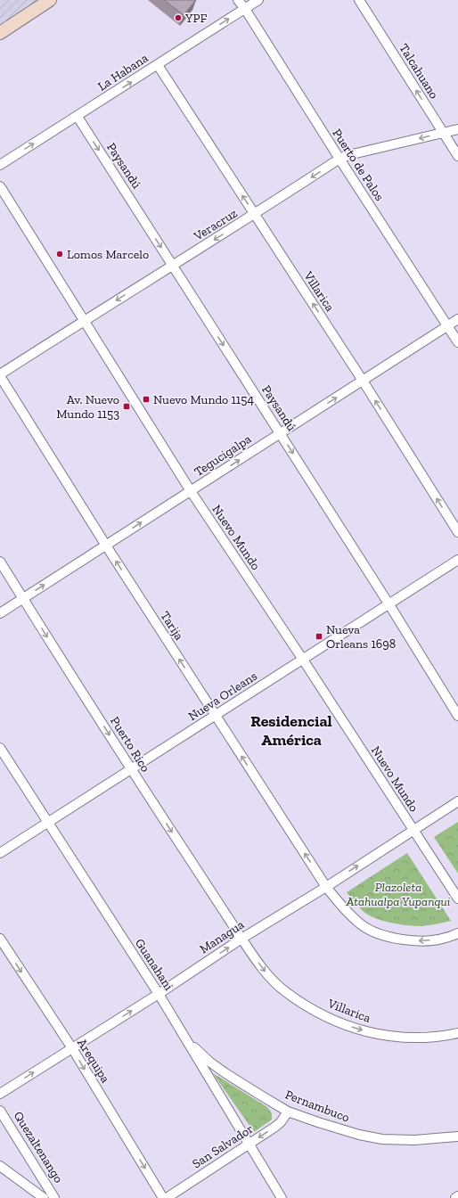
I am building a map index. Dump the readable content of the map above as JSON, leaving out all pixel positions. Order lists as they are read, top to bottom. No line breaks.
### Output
{"streets":{"street":["Talcahuano","La Habana","Puerto de Palos","Paysandú","Veracruz","Villarica","Tegucigalpa","Nuevo Mundo","Tarija","Nueva Orleans","Puerto Rico","Managua","Guanahani","Arequipa","Pernambuco","San Salvador","Quezaltenango"]},"crossings":[["Talcahuano","Veracruz"],["La Habana","Puerto de Palos"],["La Habana","Paysandú"],["La Habana","Villarica"],["Puerto de Palos","Veracruz"],["Puerto de Palos","Tegucigalpa"],["Paysandú","Veracruz"],["Paysandú","Tegucigalpa"],["Paysandú","Nueva Orleans"],["Veracruz","Villarica"],["Veracruz","Nuevo Mundo"],["Veracruz","Tarija"],["Villarica","Tegucigalpa"],["Villarica","Puerto Rico"],["Villarica","Managua"],["Tegucigalpa","Nuevo Mundo"],["Tegucigalpa","Tarija"],["Tegucigalpa","Puerto Rico"],["Nuevo Mundo","Nueva Orleans"],["Nuevo Mundo","Managua"],["Tarija","Nueva Orleans"],["Tarija","Managua"],["Nueva Orleans","Puerto Rico"],["Nueva Orleans","Guanahani"],["Puerto Rico","Managua"],["Managua","Guanahani"],["Managua","Arequipa"],["Guanahani","Pernambuco"],["Guanahani","San Salvador"],["Pernambuco","San Salvador"]],"one_way":["Talcahuano","La Habana","Paysandú","Veracruz","Tegucigalpa","Tarija","Puerto Rico","Managua","Arequipa"],"districts":["Residencial América"],"parks":["Plazoleta Atahualpa Yupanqui"],"places":{"other":["YPF","Lomos Marcelo"],"transit":["Nuevo Mundo 1154","Av. Nuevo Mundo 1153","Nueva Orleans 1698"]}}
